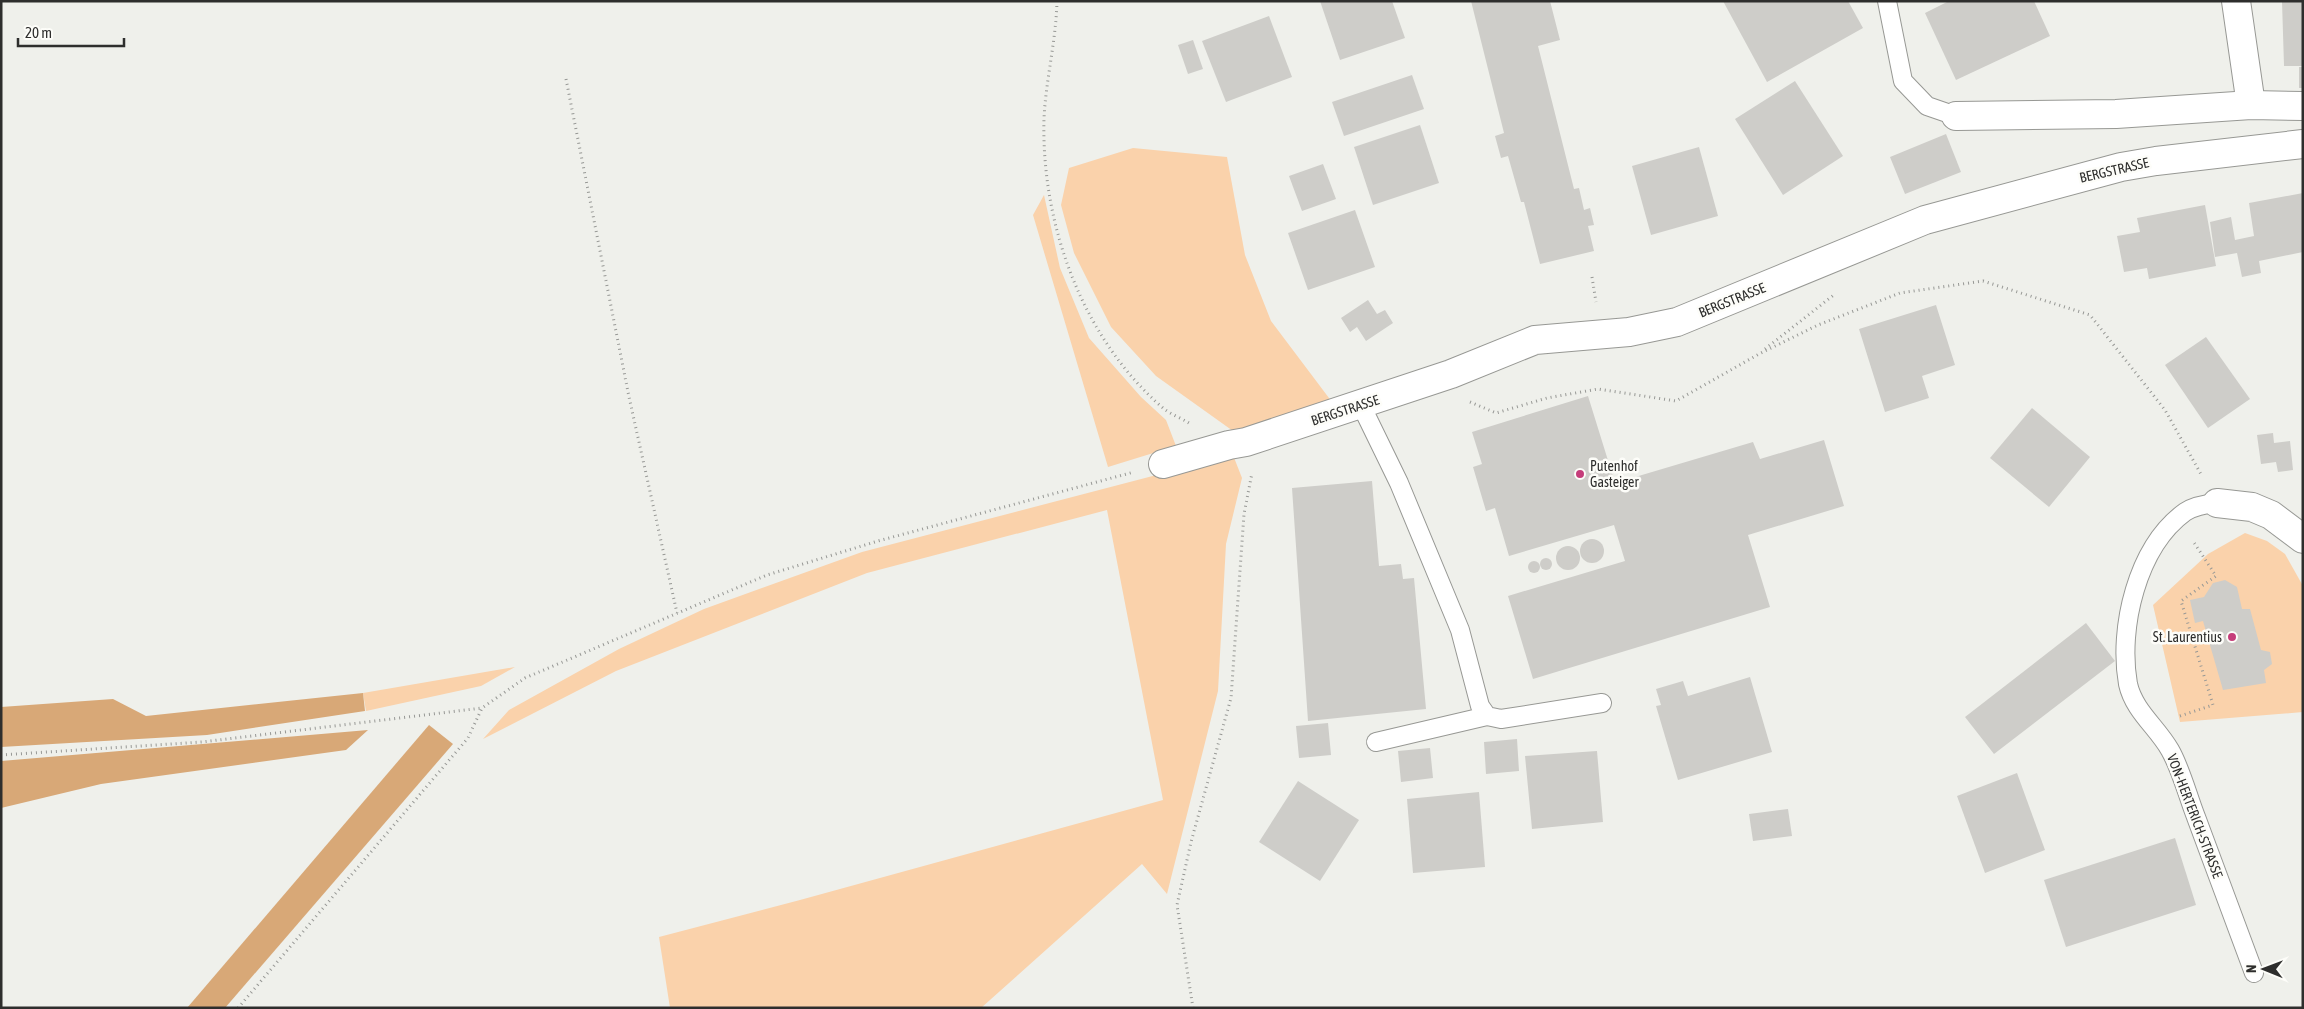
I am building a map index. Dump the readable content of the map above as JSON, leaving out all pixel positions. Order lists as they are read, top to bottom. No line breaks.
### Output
{"streets":{"street":["BERGSTRASSE","VON-HERTERICH-STRASSE"]},"places":["Putenhof Gasteiger","St. Laurentius"],"scale_bar":"20 m","north":"left"}
